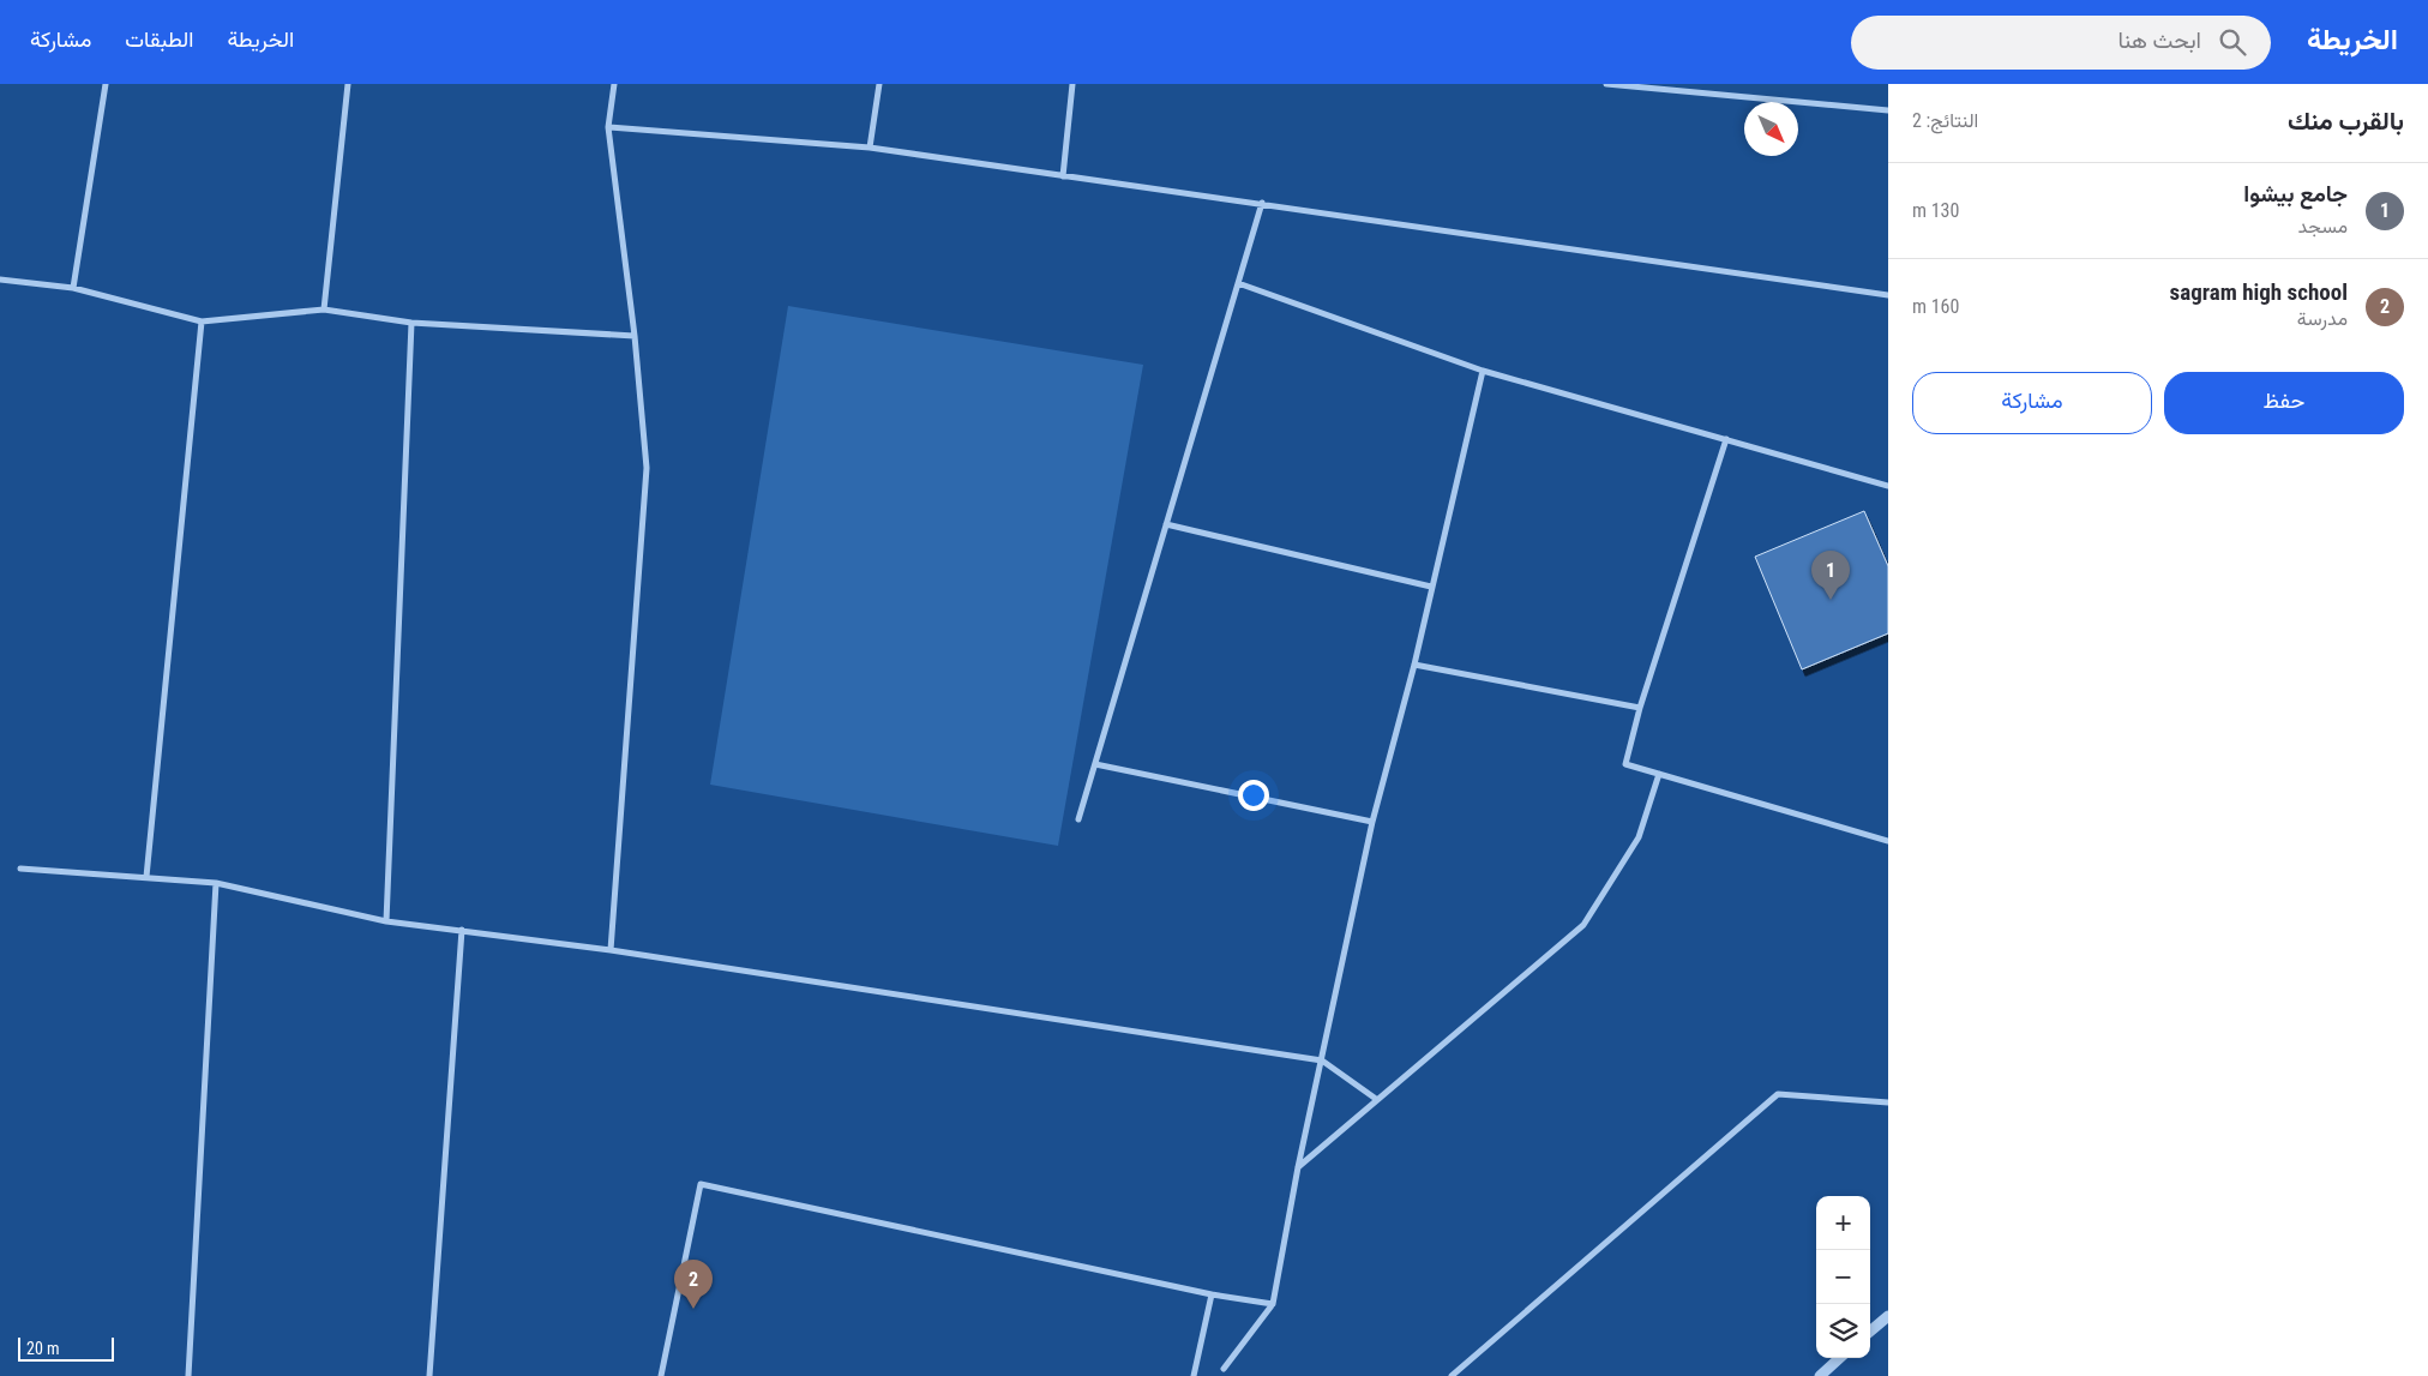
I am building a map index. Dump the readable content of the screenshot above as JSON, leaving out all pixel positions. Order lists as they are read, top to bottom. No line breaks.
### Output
{"scale_bar":"20 m","north":"bottom right","page":{"header":"الخريطة","search":"ابحث هنا","nav":["الخريطة","الطبقات","مشاركة"],"heading":["بالقرب منك","النتائج: 2"],"list":[{"mark":"1","name":"جامع بيشوا","note":"مسجد","value":"130 m"},{"mark":"2","name":"sagram high school","note":"مدرسة","value":"160 m"}],"buttons":["حفظ","مشاركة"],"pins":["1","2"],"map_buttons":["+","−"],"scale":"20 m"}}
